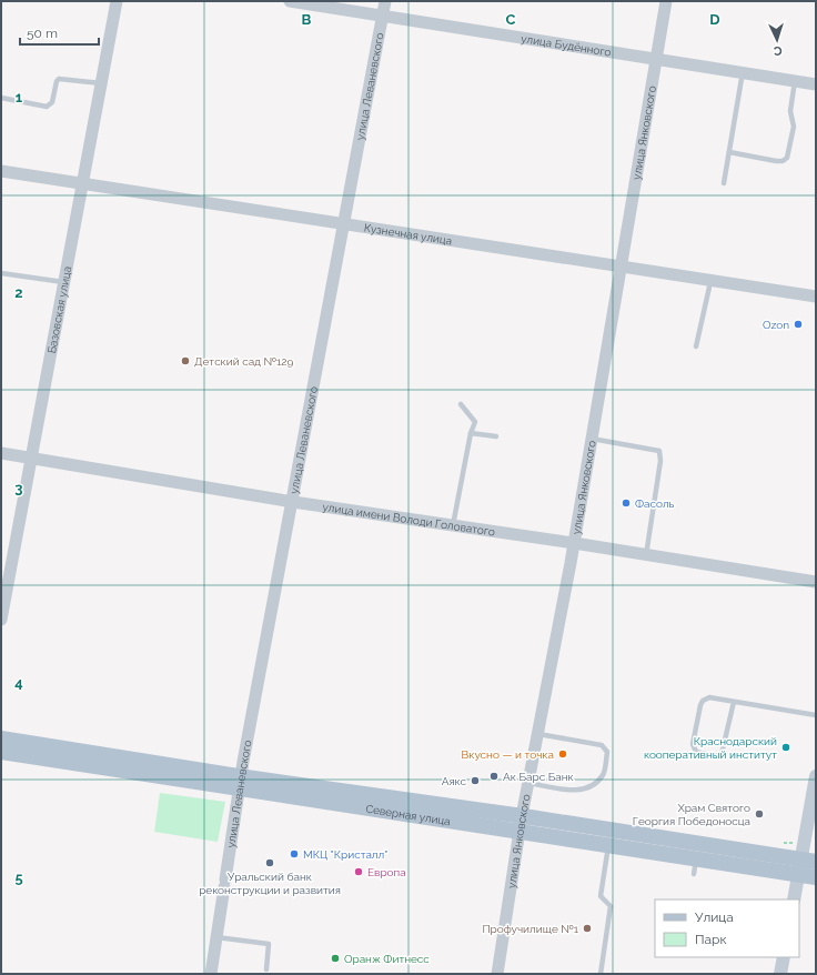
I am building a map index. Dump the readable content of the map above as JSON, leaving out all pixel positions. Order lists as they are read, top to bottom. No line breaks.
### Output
{"streets":{"main road":["Северная улица"],"street":["улица Будённого","улица Леваневского","улица Янковского","Кузнечная улица","Базовская улица","улица имени Володи Головатого"]},"crossings":[["улица Будённого","улица Леваневского"],["улица Будённого","улица Янковского"],["улица Леваневского","Кузнечная улица"],["улица Леваневского","улица имени Володи Головатого"],["улица Леваневского","Северная улица"],["улица Янковского","Кузнечная улица"],["улица Янковского","улица имени Володи Головатого"],["улица Янковского","Северная улица"],["Кузнечная улица","Базовская улица"],["Базовская улица","улица имени Володи Головатого"]],"places":["Ozon","Детский сад №129","Фасоль","Краснодарский кооперативный институт","Вкусно — и точка","Ак Барс Банк","Аякс","Храм Святого Георгия Победоносца","МКЦ \"Кристалл\"","Уральский банк реконструкции и развития","Европа","Профучилище №1","Оранж Фитнесс"],"legend":["Улица","Парк"],"scale_bar":"50 m","north":"bottom","grid":{"columns":["B","C","D"],"rows":["1","2","3","4","5"]}}
